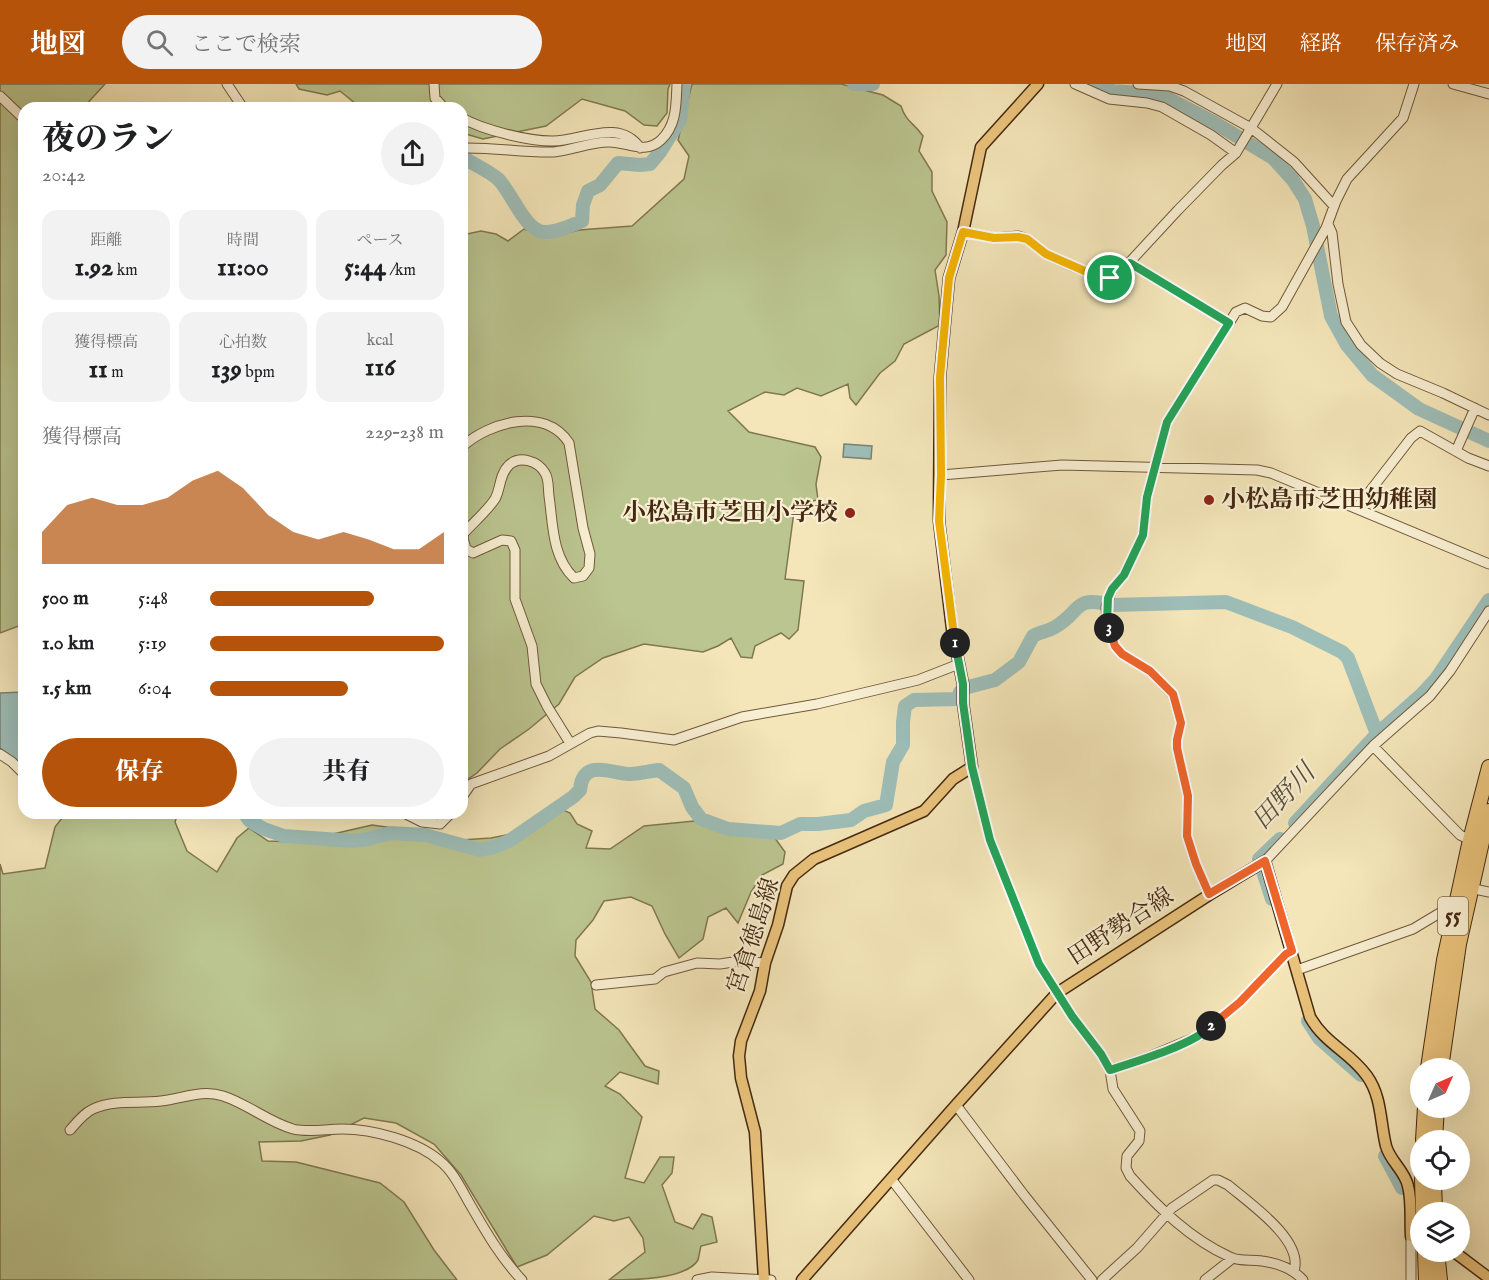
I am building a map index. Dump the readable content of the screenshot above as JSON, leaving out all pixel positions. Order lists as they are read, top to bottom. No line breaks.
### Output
{"streets":{"highway":["55"],"main road":["田野勢合線","宮倉徳島線"]},"water":["田野川"],"places":["小松島市芝田幼稚園","小松島市芝田小学校"],"north":"top right","page":{"header":"地図","search":"ここで検索","nav":["地図","経路","保存済み"],"heading":["夜のラン","20:42"],"stats":[["距離","1.92 km"],["時間","11:00"],["ペース","5:44 /km"],["獲得標高","11 m"],["心拍数","139 bpm"],["kcal","116"]],"chart":["獲得標高","229–238 m"],"list":[{"name":"500 m","note":"5:48"},{"name":"1.0 km","note":"5:19"},{"name":"1.5 km","note":"6:04"}],"pins":["3","1","2"],"buttons":["保存","共有"]}}
